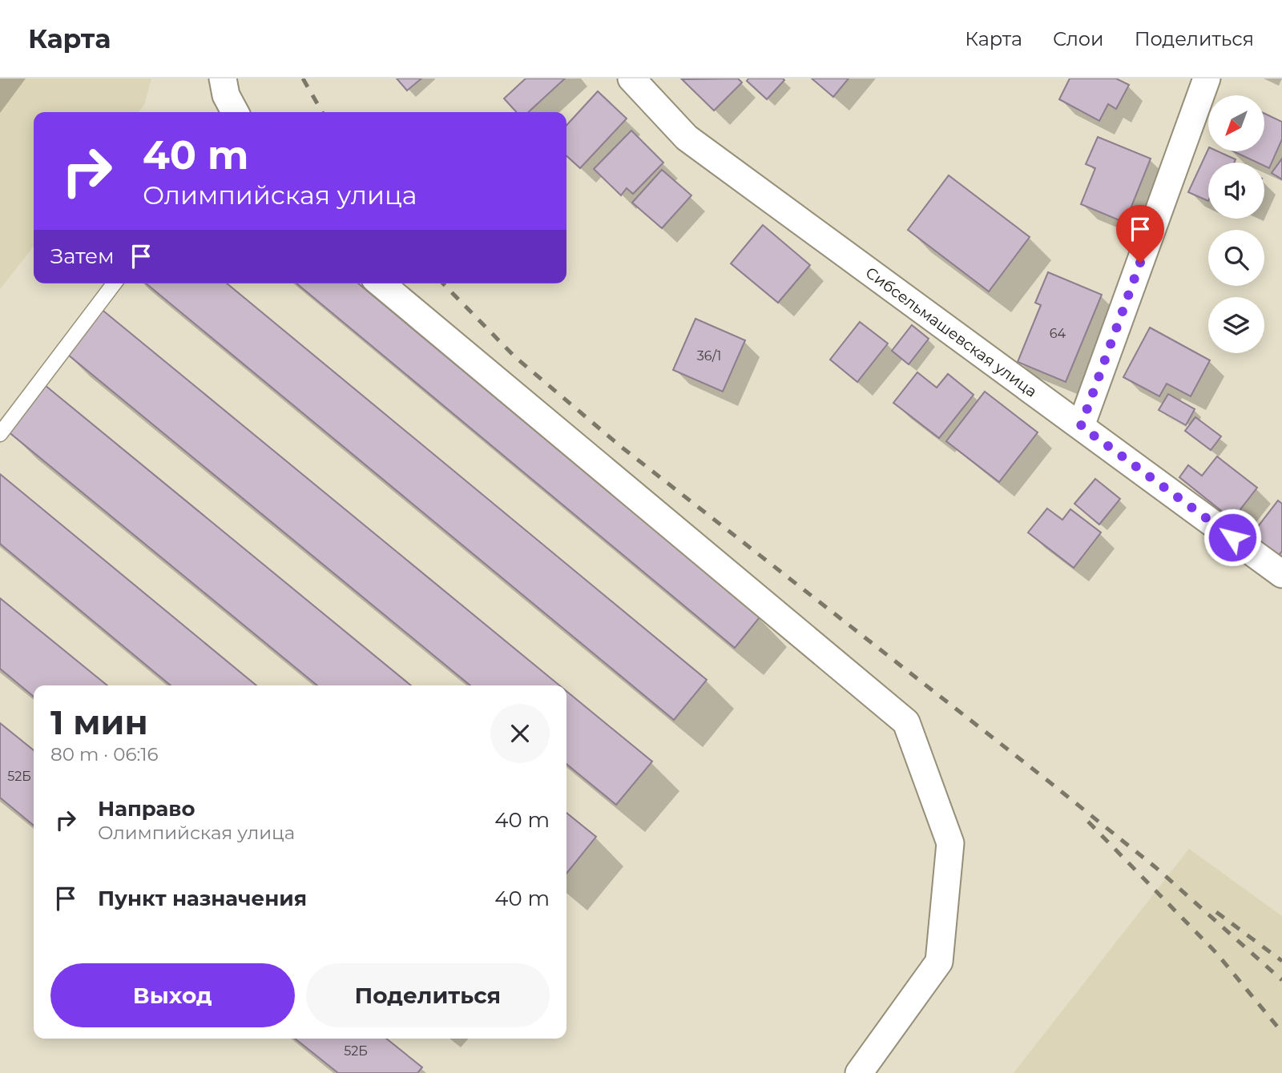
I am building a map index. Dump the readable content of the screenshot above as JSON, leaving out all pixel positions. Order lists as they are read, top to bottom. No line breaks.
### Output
{"streets":{"street":["Сибсельмашевская улица"]},"house_numbers":["64","36/1","52Б","52Б"],"north":"bottom left","page":{"header":"Карта","nav":["Карта","Слои","Поделиться"],"turn":["40 m","Олимпийская улица"],"then":"Затем","heading":["1 мин","80 m · 06:16"],"list":[{"name":"Направо","note":"Олимпийская улица","value":"40 m"},{"name":"Пункт назначения","value":"40 m"}],"buttons":["Выход","Поделиться"]}}
